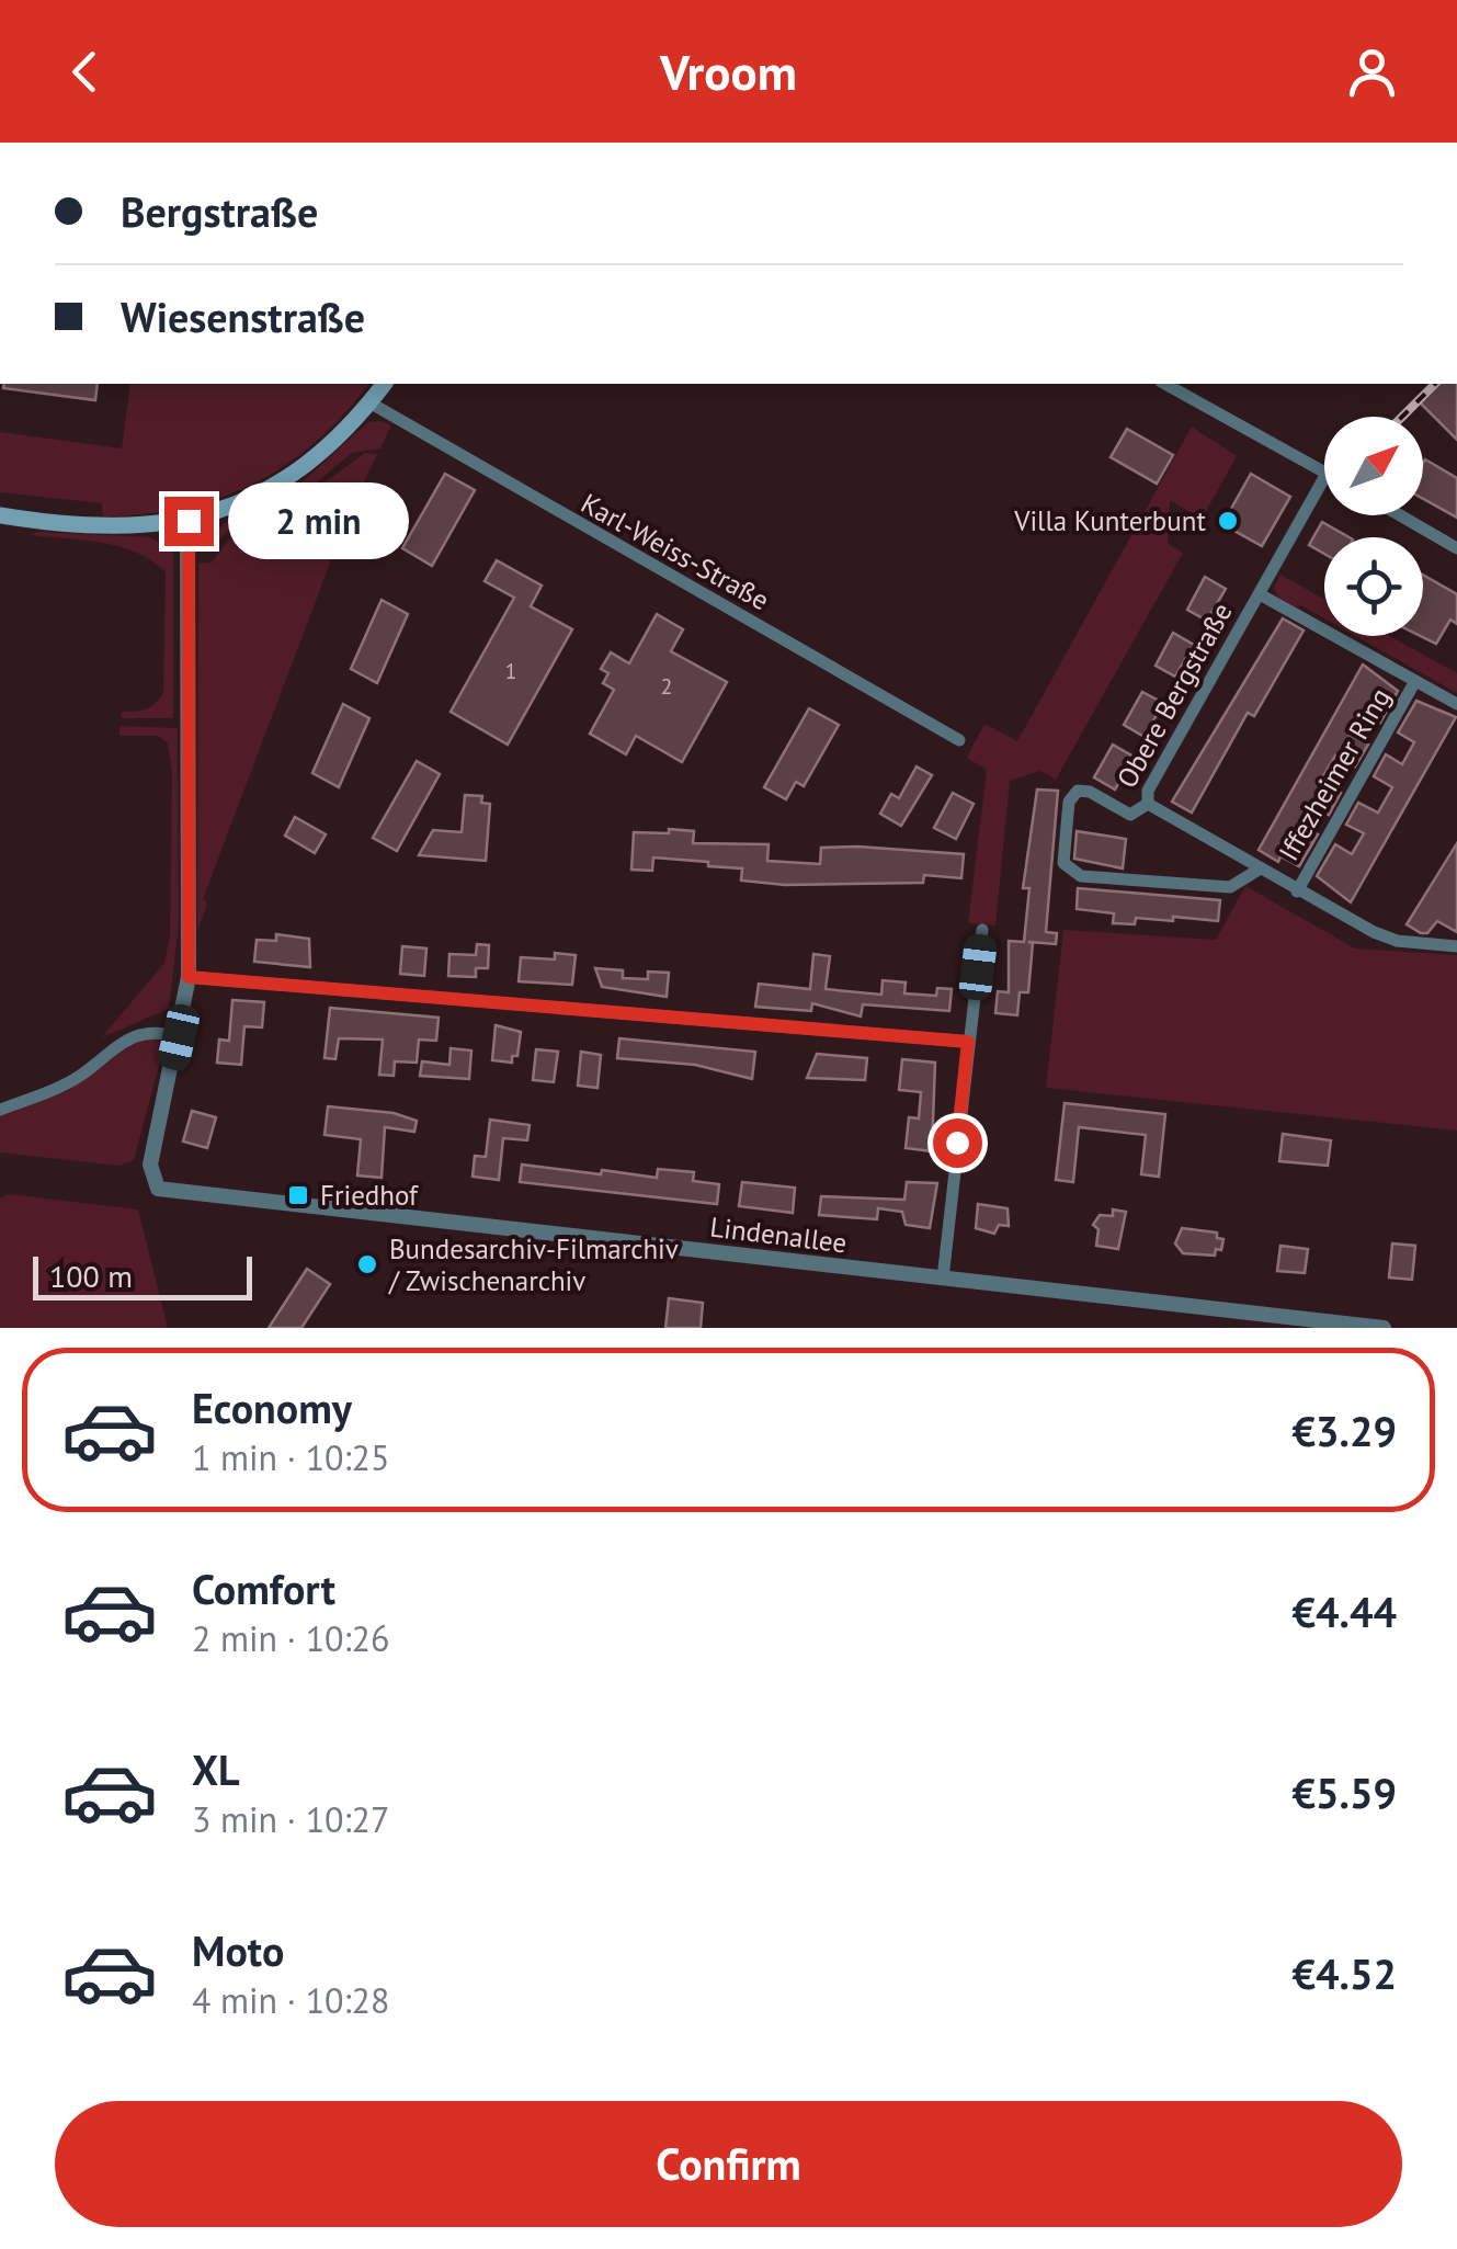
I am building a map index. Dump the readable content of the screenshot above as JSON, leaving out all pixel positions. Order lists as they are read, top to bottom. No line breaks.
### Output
{"streets":{"street":["Karl-Weiss-Straße","Obere Bergstraße","Iffezheimer Ring","Lindenallee"]},"crossings":[["Obere Bergstraße","Iffezheimer Ring"]],"places":{"other":["Villa Kunterbunt","Bundesarchiv-Filmarchiv / Zwischenarchiv"],"transit":["Friedhof"]},"house_numbers":["1","2"],"scale_bar":"100 m","north":"top right","page":{"header":"Vroom","banner":["Bergstraße","Wiesenstraße"],"bubble":"2 min","scale":"100 m","list":[{"name":"Economy","note":"1 min · 10:25","value":"€3.29"},{"name":"Comfort","note":"2 min · 10:26","value":"€4.44"},{"name":"XL","note":"3 min · 10:27","value":"€5.59"},{"name":"Moto","note":"4 min · 10:28","value":"€4.52"}],"buttons":"Confirm"}}
